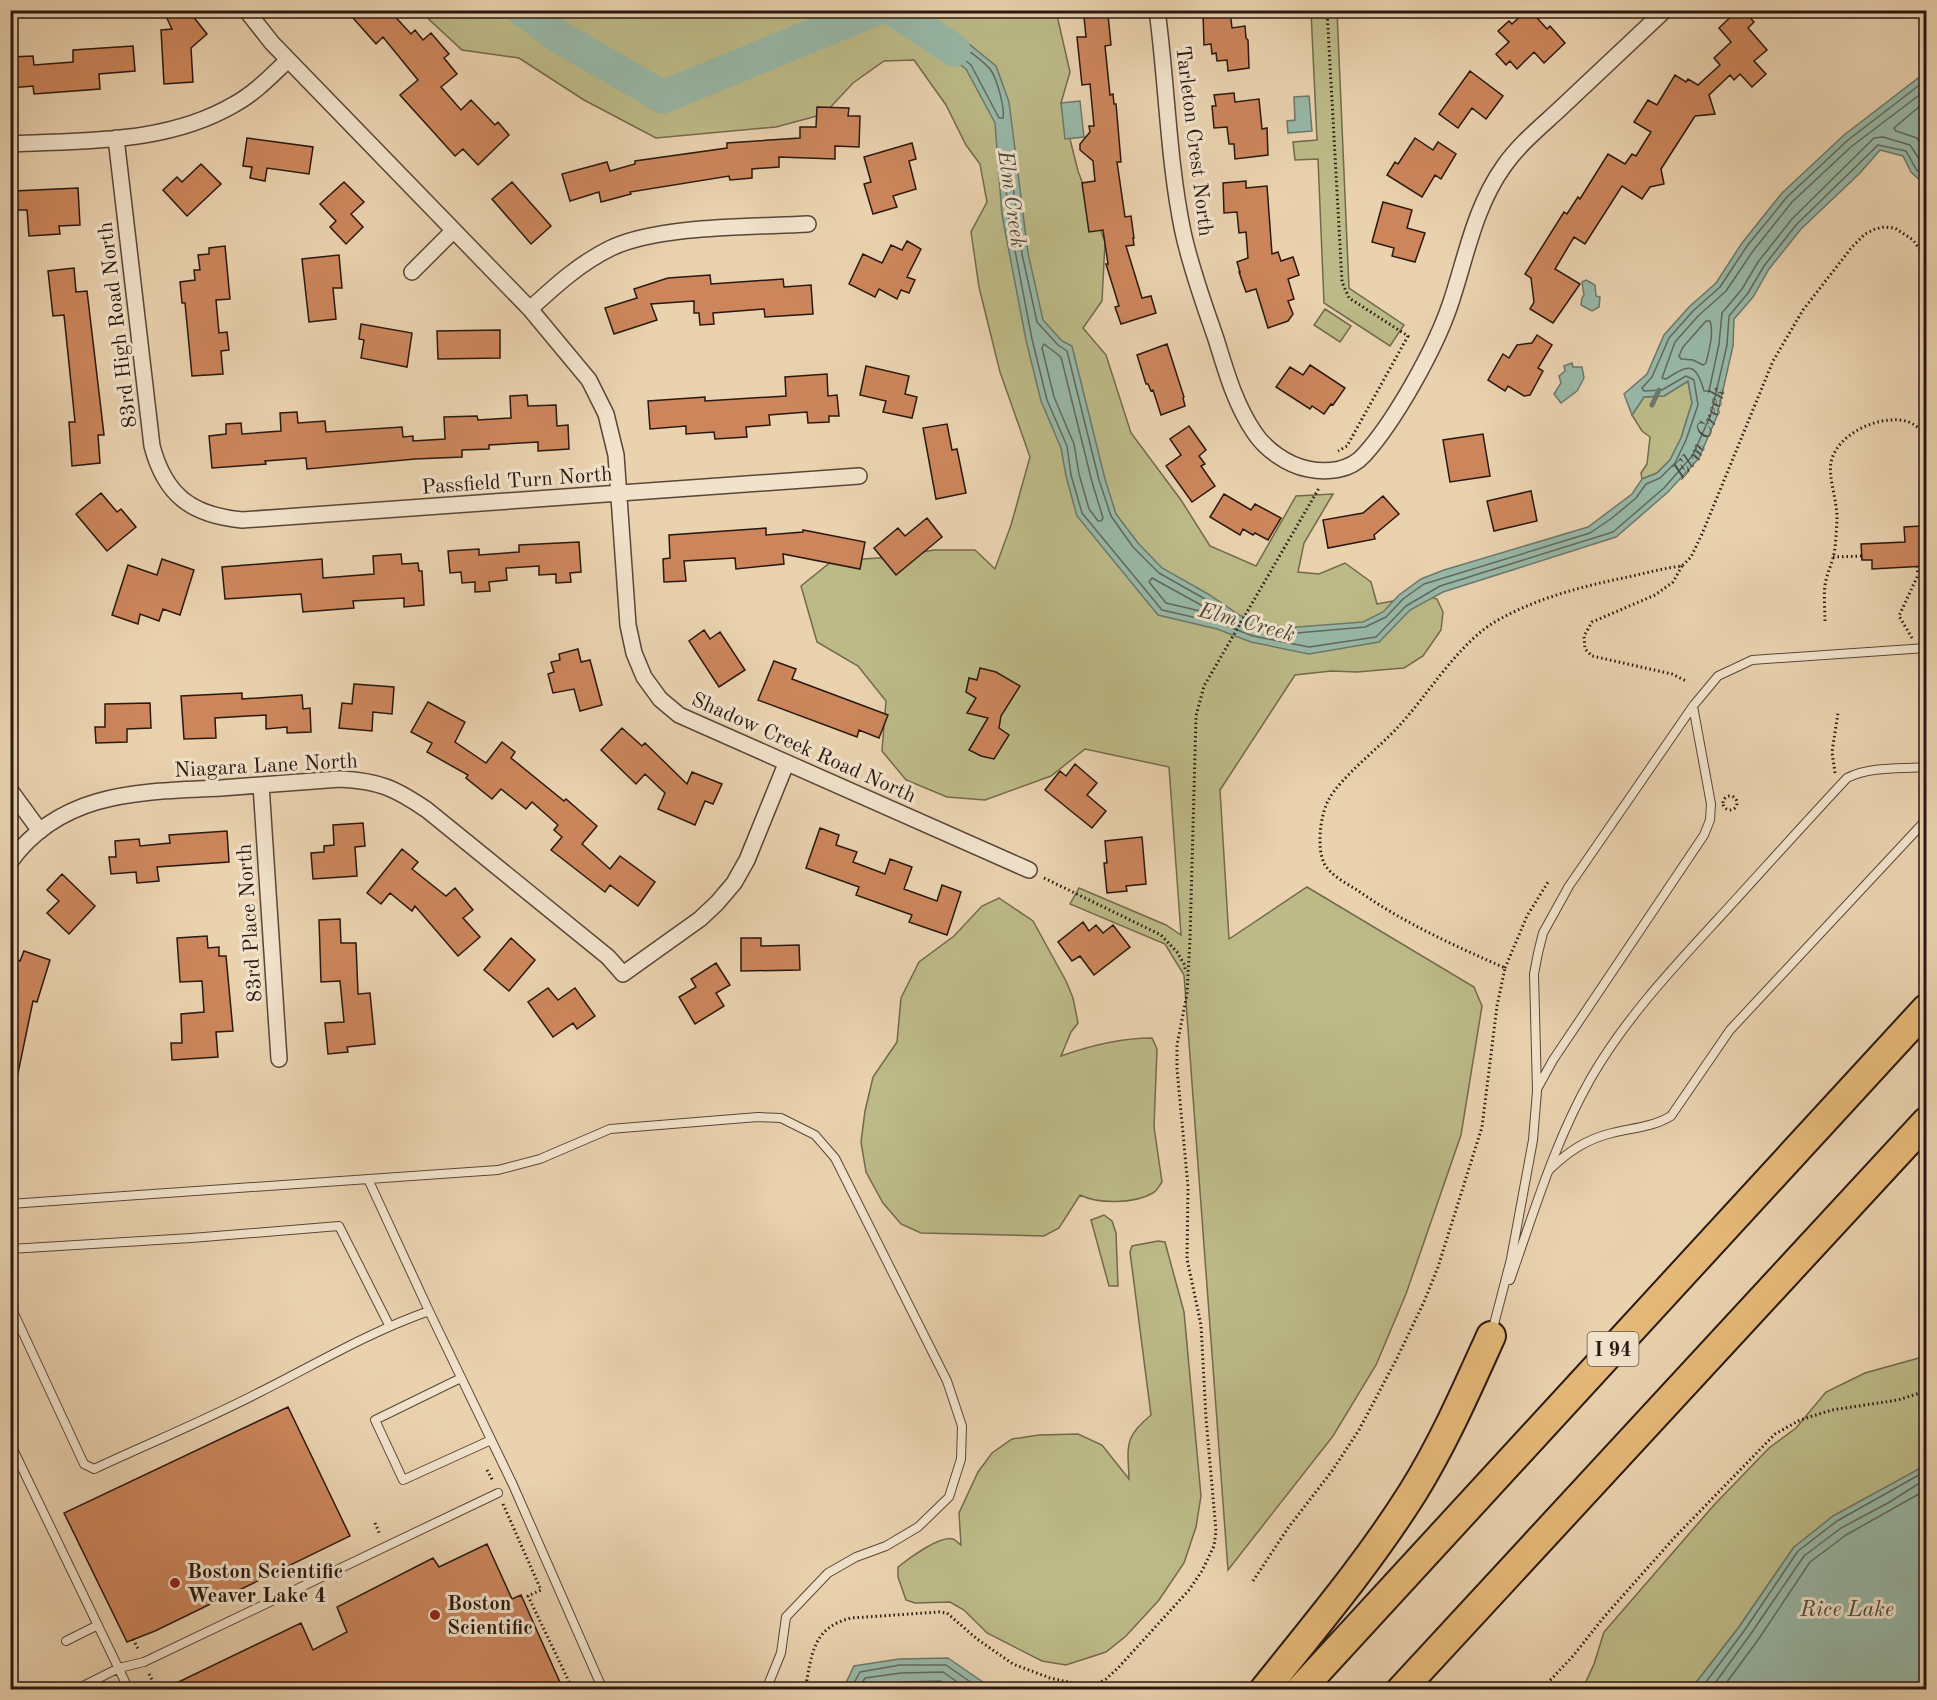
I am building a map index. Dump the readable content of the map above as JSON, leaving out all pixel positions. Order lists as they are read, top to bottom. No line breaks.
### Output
{"streets":{"highway":["I 94"],"street":["Tarleton Crest North","83rd High Road North","Passfield Turn North","Shadow Creek Road North","Niagara Lane North","83rd Place North"]},"crossings":[["83rd High Road North","Passfield Turn North"],["Passfield Turn North","Shadow Creek Road North"],["Shadow Creek Road North","Niagara Lane North"],["Niagara Lane North","83rd Place North"]],"water":["Elm Creek","Rice Lake"],"places":["Boston Scientific Weaver Lake 4","Boston Scientific"]}
